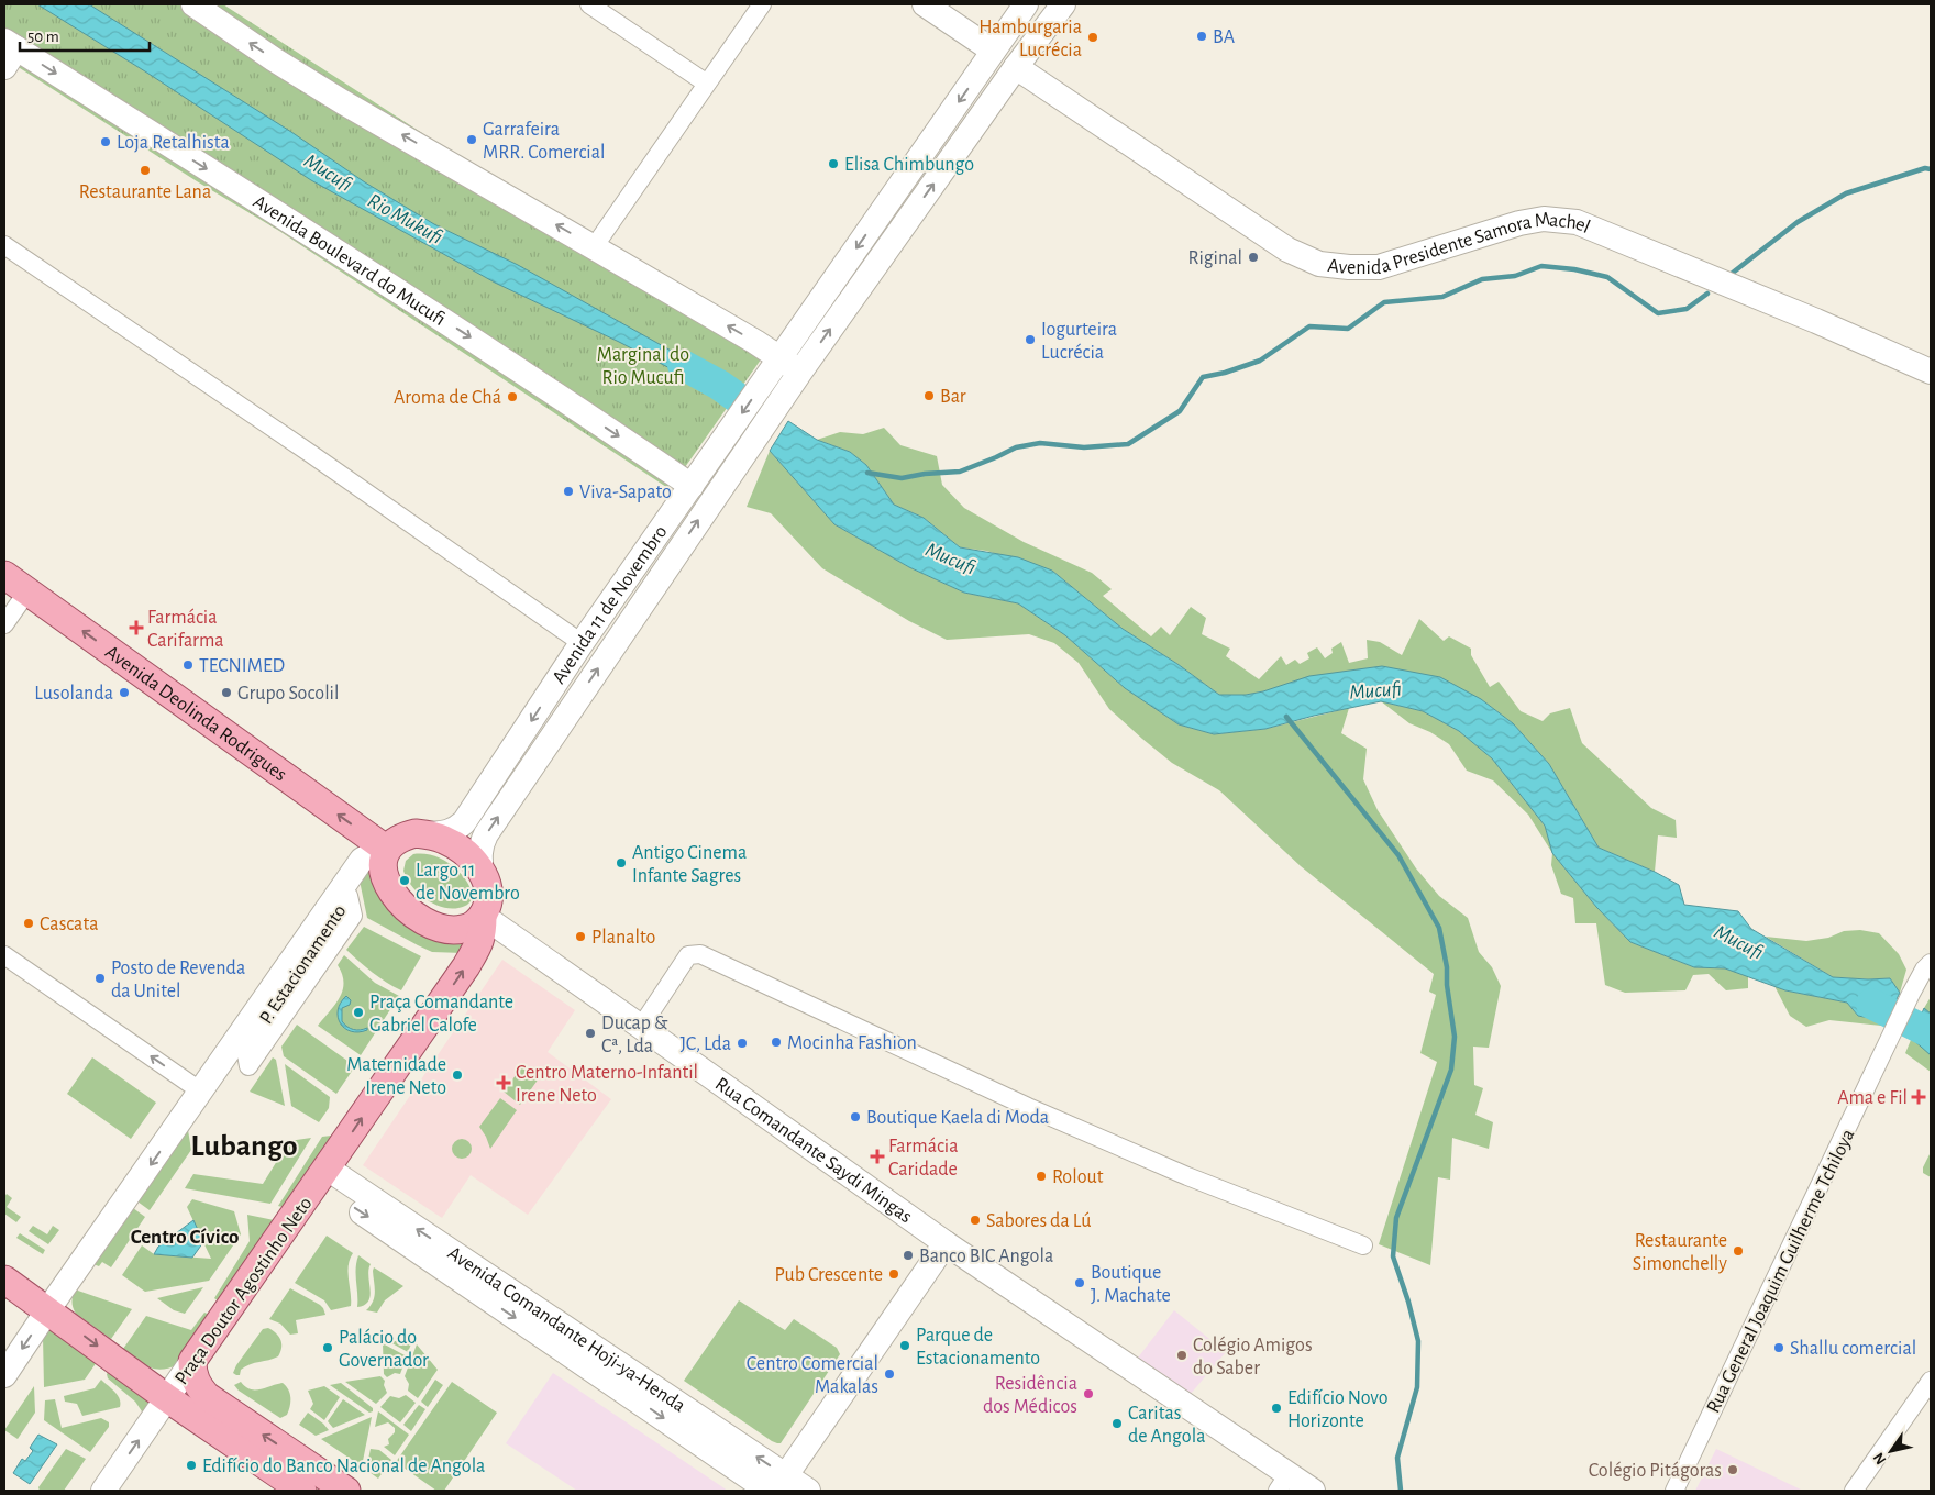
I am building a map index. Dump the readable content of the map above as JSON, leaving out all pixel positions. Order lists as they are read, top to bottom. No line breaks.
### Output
{"streets":{"main road":["Avenida Deolinda Rodrigues","Praça Doutor Agostinho Neto"],"street":["Avenida Presidente Samora Machel","Avenida Boulevard do Mucufi","Avenida 11 de Novembro","P. Estacionamento","Rua Comandante Saydi Mingas","Rua General Joaquim Guilherme Tchiloya","Avenida Comandante Hoji-ya-Henda"]},"crossings":[["Avenida Presidente Samora Machel","Avenida 11 de Novembro"],["Avenida Boulevard do Mucufi","Avenida 11 de Novembro"],["Avenida 11 de Novembro","Avenida Deolinda Rodrigues"],["Avenida 11 de Novembro","Rua Comandante Saydi Mingas"],["Avenida Deolinda Rodrigues","Rua Comandante Saydi Mingas"],["Praça Doutor Agostinho Neto","Avenida Comandante Hoji-ya-Henda"]],"one_way":["Avenida Deolinda Rodrigues"],"districts":["Lubango","Centro Cívico"],"water":["Mucufi","Rio Mukufi"],"parks":["Marginal do Rio Mucufi"],"places":{"other":["BA","Hamburgaria Lucrécia","Garrafeira MRR. Comercial","Loja Retalhista","Elisa Chimbungo","Restaurante Lana","Riginal","Iogurteira Lucrécia","Bar","Aroma de Chá","Viva-Sapato","TECNIMED","Lusolanda","Grupo Socolil","Antigo Cinema Infante Sagres","Largo 11 de Novembro","Cascata","Planalto","Posto de Revenda da Unitel","Praça Comandante Gabriel Calofe","Ducap & Cª, Lda","Mocinha Fashion","JC, Lda","Maternidade Irene Neto","Boutique Kaela di Moda","Rolout","Sabores da Lú","Restaurante Simonchelly","Banco BIC Angola","Pub Crescente","Boutique J. Machate","Parque de Estacionamento","Palácio do Governador","Shallu comercial","Colégio Amigos do Saber","Centro Comercial Makalas","Residência dos Médicos","Edifício Novo Horizonte","Caritas de Angola","Edifício do Banco Nacional de Angola","Colégio Pitágoras"],"health":["Farmácia Carifarma","Centro Materno-Infantil Irene Neto","Ama e Fil","Farmácia Caridade"]},"scale_bar":"50 m","north":"bottom left"}
